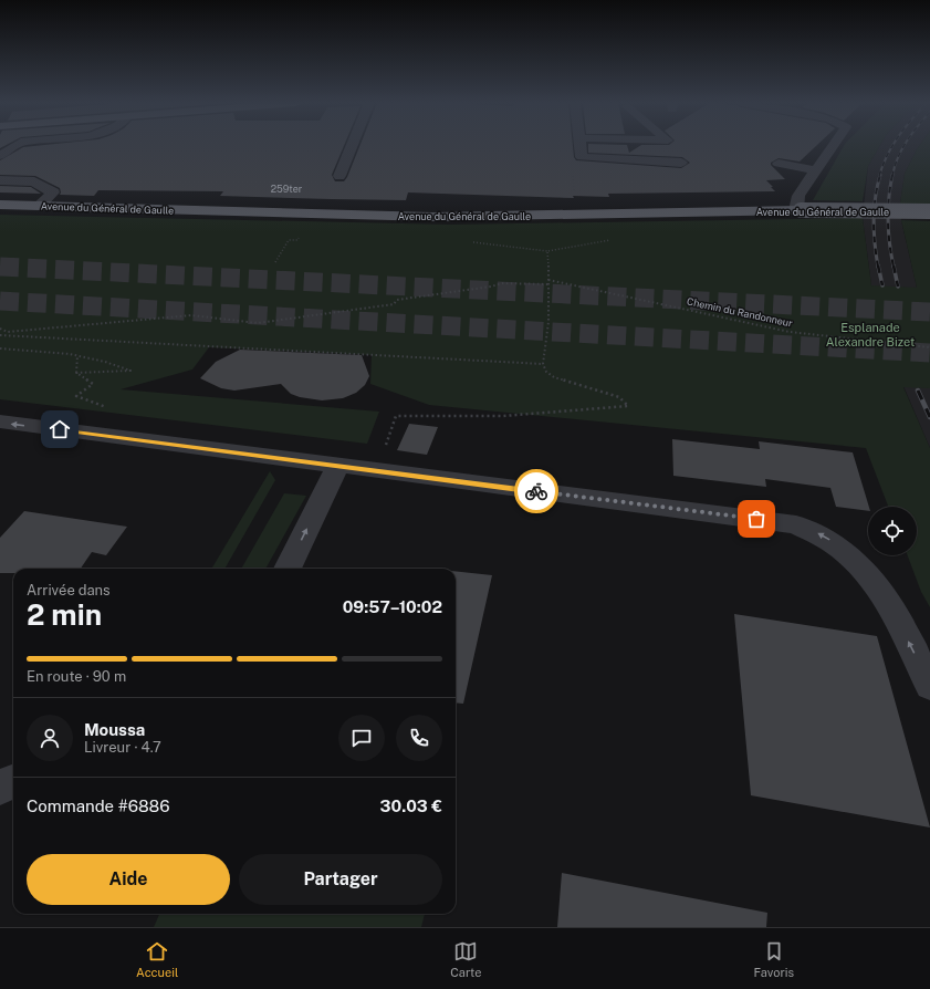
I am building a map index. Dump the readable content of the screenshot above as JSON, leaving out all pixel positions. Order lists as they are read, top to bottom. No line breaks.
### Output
{"streets":{"main road":["Avenue du Général de Gaulle"],"path":["Chemin du Randonneur"]},"parks":["Esplanade Alexandre Bizet"],"house_numbers":["259ter"],"page":{"heading":["2 min","Arrivée dans","09:57–10:02"],"panel":["Moussa","Livreur · 4.7","Commande #6886","30.03 €"],"bar":"En route · 90 m","buttons":["Aide","Partager"],"tabs":["Accueil","Carte","Favoris"]}}
